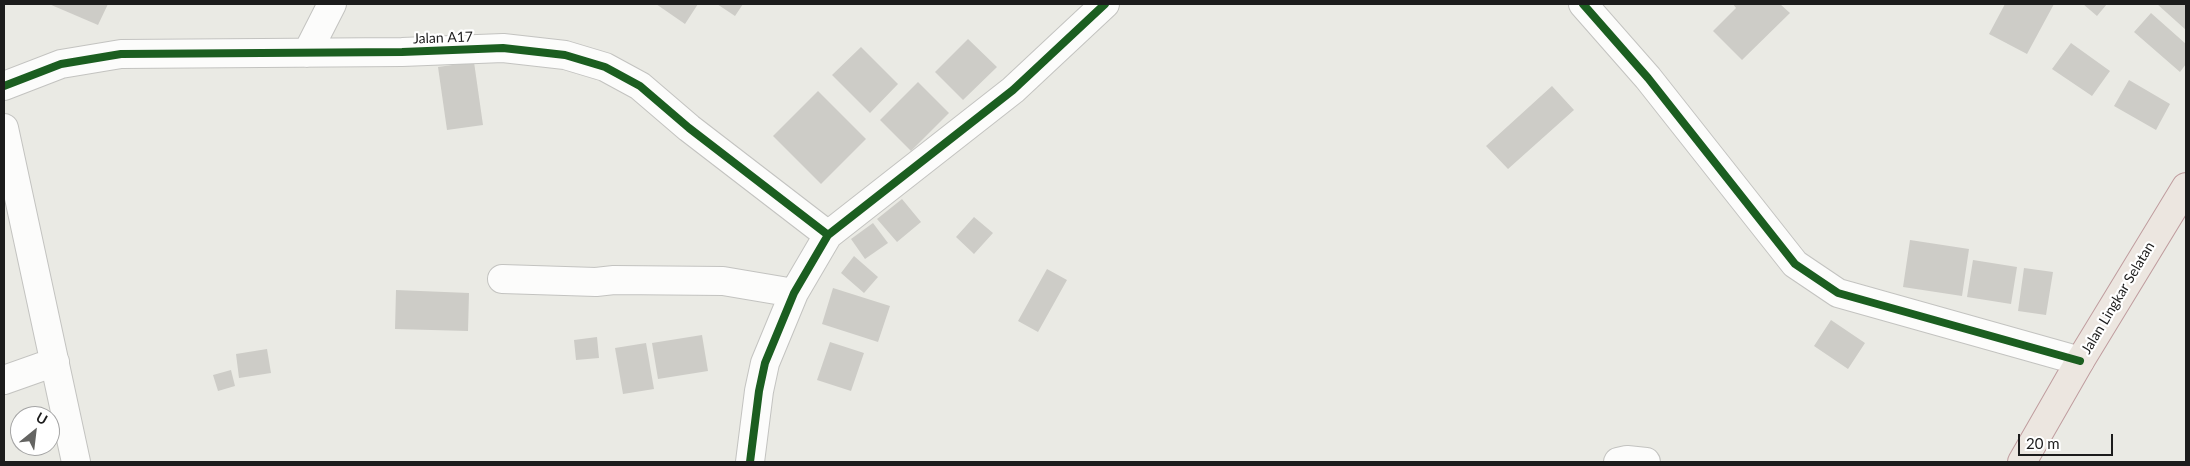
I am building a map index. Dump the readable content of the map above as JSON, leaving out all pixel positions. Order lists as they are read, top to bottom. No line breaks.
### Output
{"streets":{"highway":["Jalan Lingkar Selatan"],"street":["Jalan A17"]},"scale_bar":"20 m","north":"top right"}
